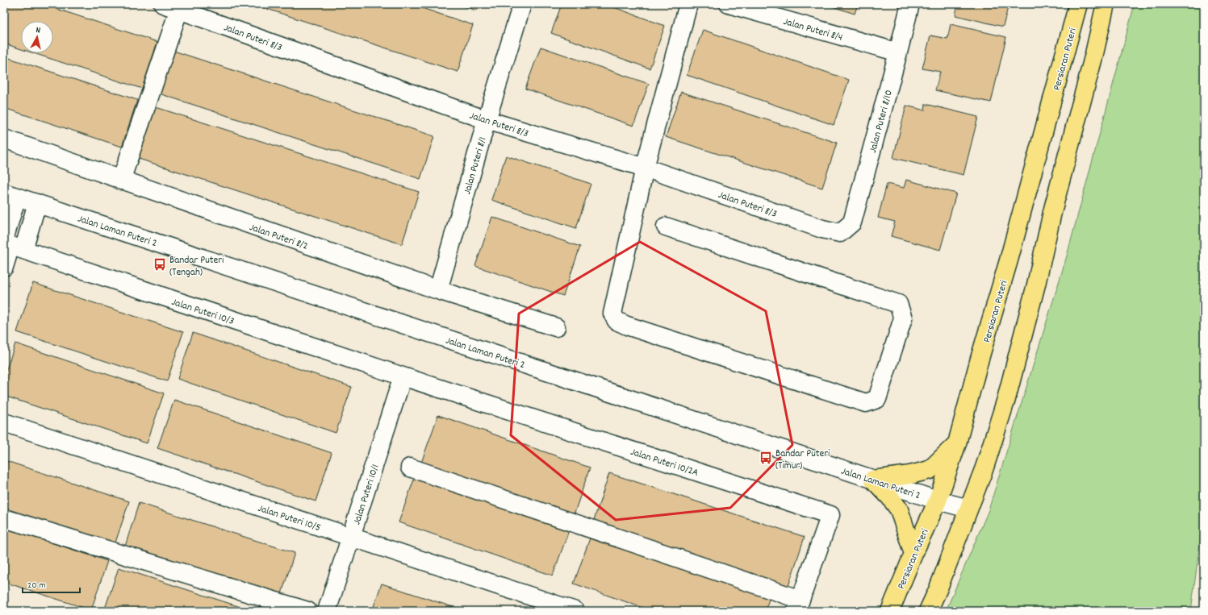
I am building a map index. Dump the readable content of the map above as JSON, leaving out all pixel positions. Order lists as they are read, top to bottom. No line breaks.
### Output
{"streets":{"main road":["Persiaran Puteri"],"street":["Jalan Puteri 8/4","Jalan Puteri 8/3","Jalan Puteri 8/10","Jalan Puteri 8/1","Jalan Laman Puteri 2","Jalan Puteri 8/2","Jalan Puteri 10/3","Jalan Puteri 10/2A","Jalan Puteri 10/1","Jalan Puteri 10/5"]},"crossings":[["Jalan Puteri 8/4","Jalan Puteri 8/10"],["Jalan Puteri 8/3","Jalan Puteri 8/10"],["Jalan Puteri 8/3","Jalan Puteri 8/1"],["Persiaran Puteri","Jalan Laman Puteri 2"],["Jalan Puteri 8/1","Jalan Puteri 8/2"],["Jalan Puteri 10/3","Jalan Puteri 10/2A"],["Jalan Puteri 10/3","Jalan Puteri 10/1"],["Jalan Puteri 10/2A","Jalan Puteri 10/1"],["Jalan Puteri 10/1","Jalan Puteri 10/5"]],"places":{"bus stop":["Bandar Puteri (Tengah)","Bandar Puteri (Timur)"]},"scale_bar":"20 m","north":"top"}
